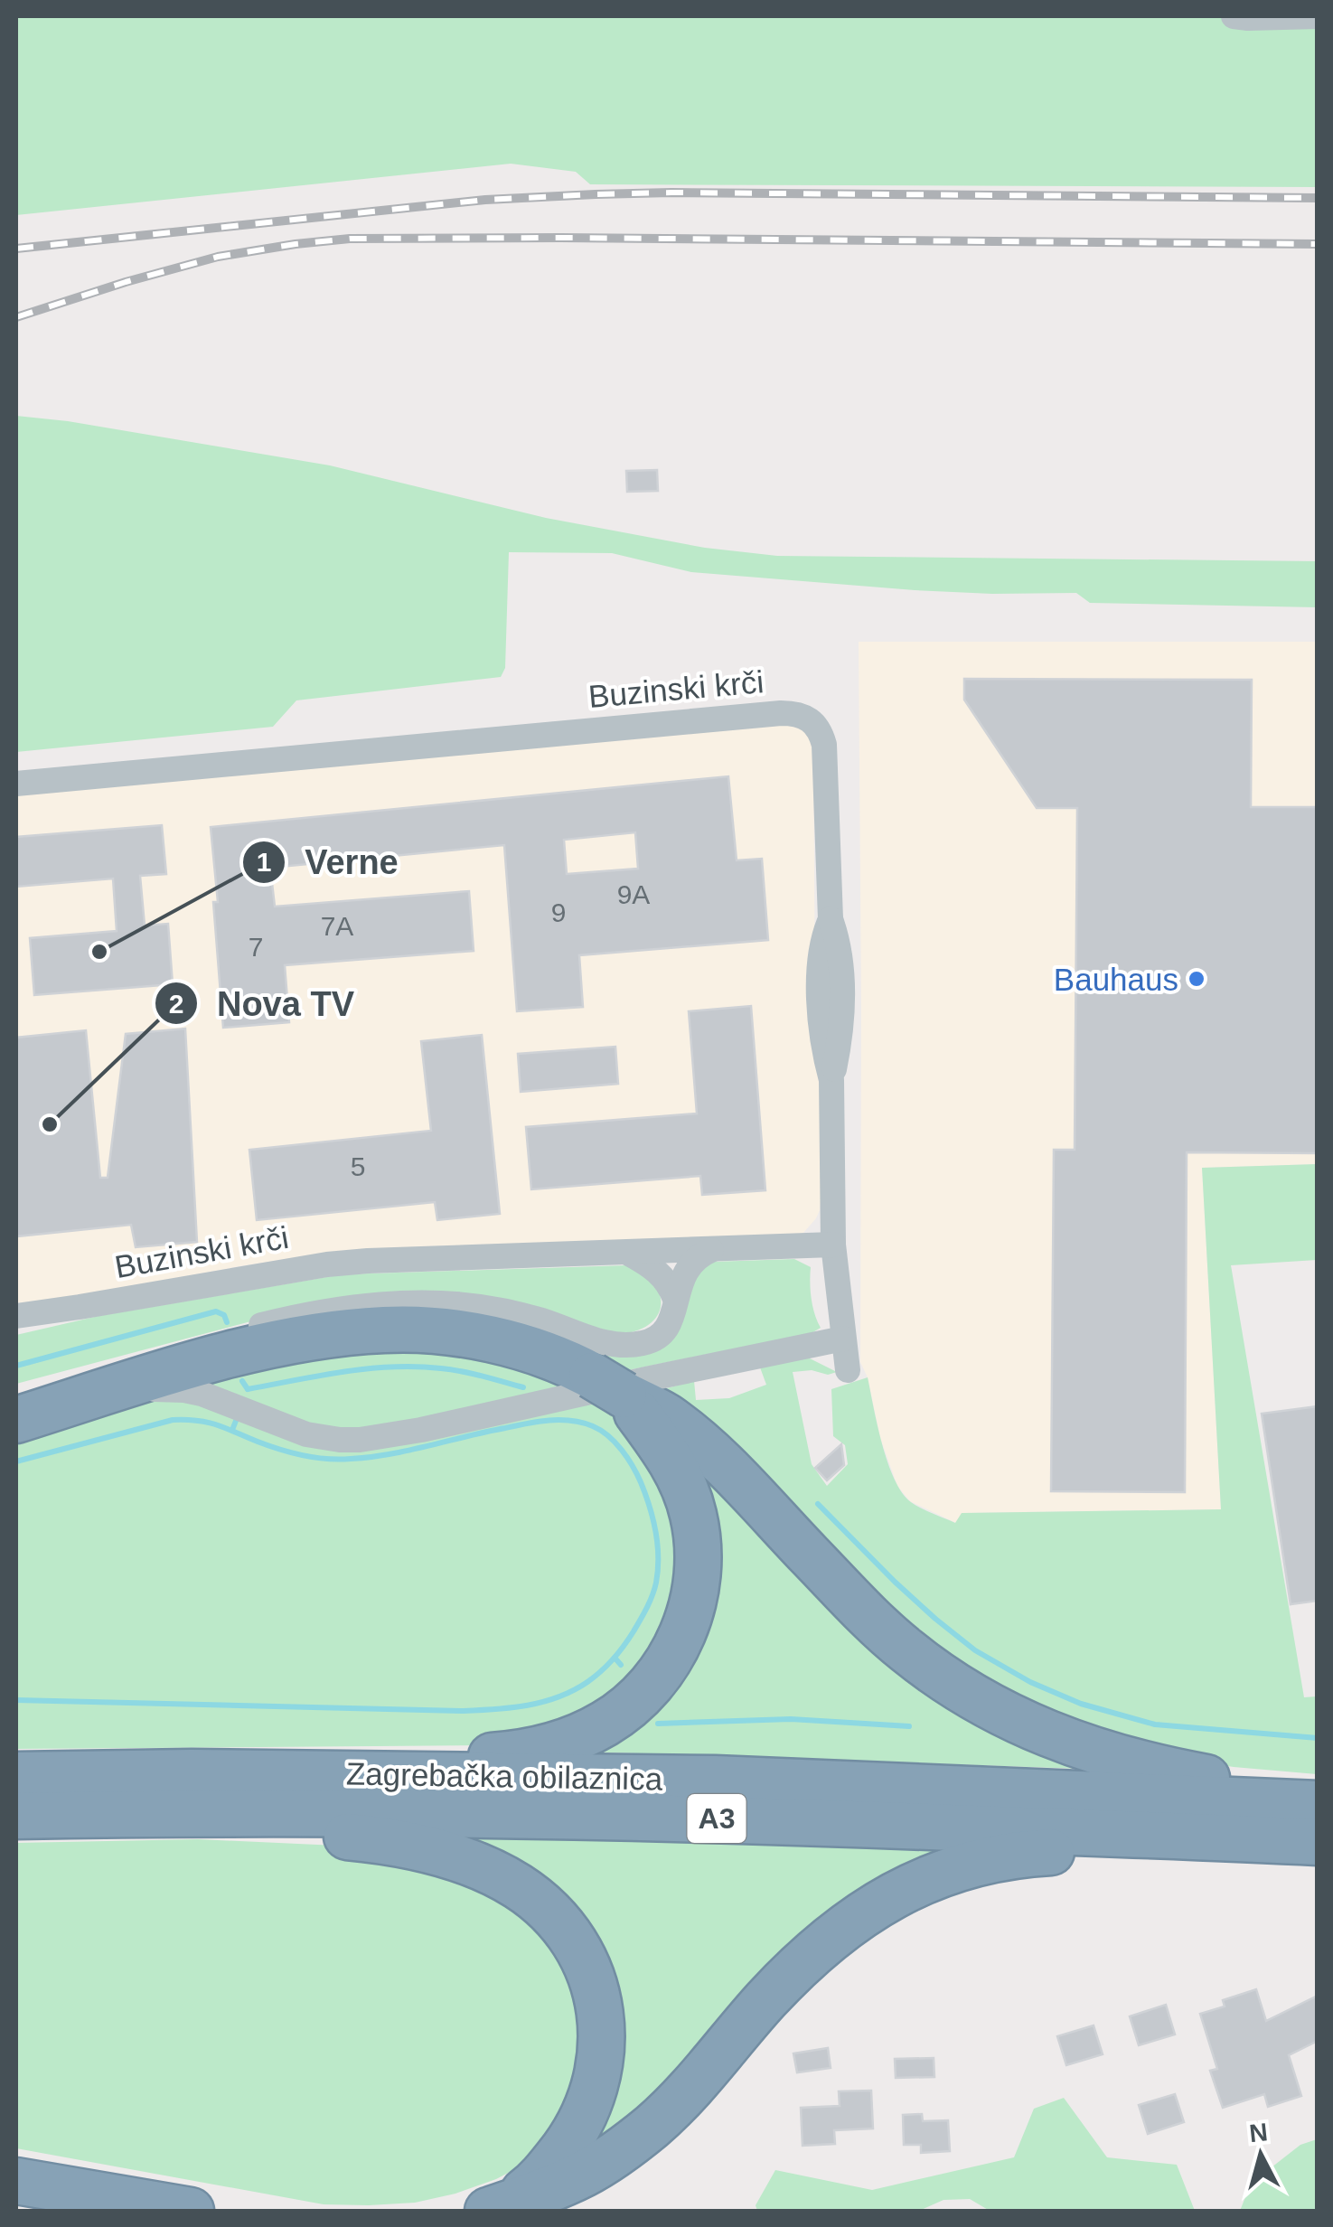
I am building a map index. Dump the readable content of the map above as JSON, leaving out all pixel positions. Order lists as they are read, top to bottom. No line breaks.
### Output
{"streets":{"highway":["Zagrebačka obilaznica","A3"],"street":["Buzinski krči"]},"places":["Verne","Bauhaus","Nova TV"],"house_numbers":["9A","9","7A","7","5"],"north":"top"}
